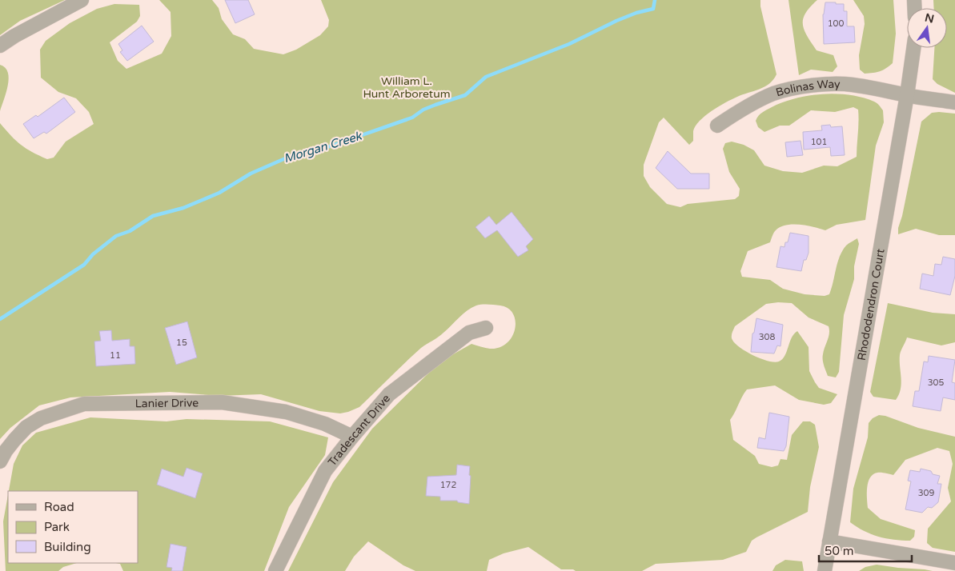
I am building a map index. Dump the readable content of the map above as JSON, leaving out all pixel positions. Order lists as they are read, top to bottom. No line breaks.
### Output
{"streets":{"street":["Bolinas Way","Rhododendron Court","Lanier Drive","Tradescant Drive"]},"crossings":[["Bolinas Way","Rhododendron Court"],["Lanier Drive","Tradescant Drive"]],"water":["Morgan Creek"],"parks":["William L. Hunt Arboretum"],"house_numbers":["100","101","308","15","11","305","172","309"],"legend":["Road","Park","Building"],"scale_bar":"50 m","north":"top"}
